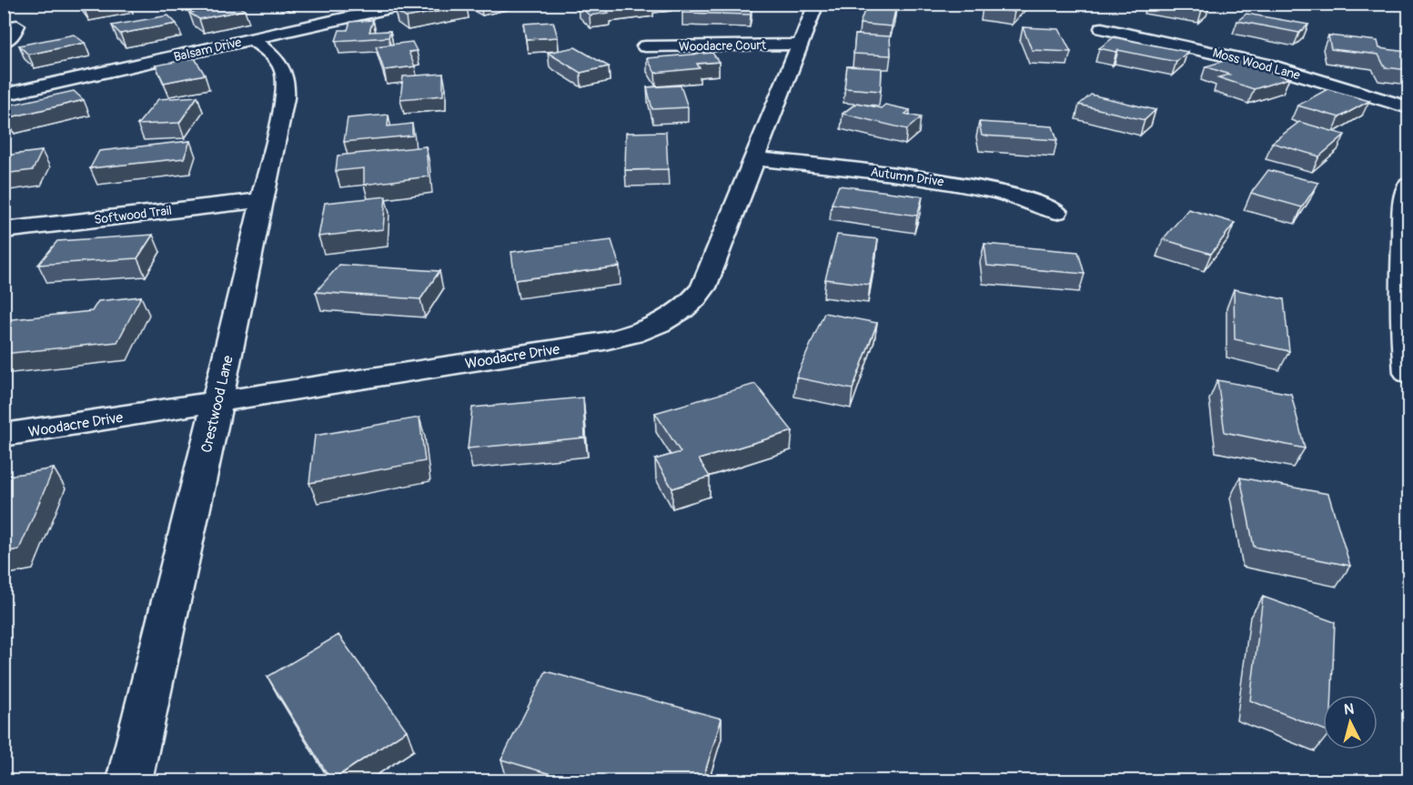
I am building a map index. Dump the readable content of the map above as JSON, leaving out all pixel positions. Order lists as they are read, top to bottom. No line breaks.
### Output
{"streets":{"street":["Woodacre Court","Balsam Drive","Moss Wood Lane","Autumn Drive","Softwood Trail","Woodacre Drive","Crestwood Lane"]},"crossings":[["Woodacre Court","Woodacre Drive"],["Balsam Drive","Crestwood Lane"],["Autumn Drive","Woodacre Drive"],["Softwood Trail","Crestwood Lane"],["Woodacre Drive","Crestwood Lane"]],"north":"top"}
